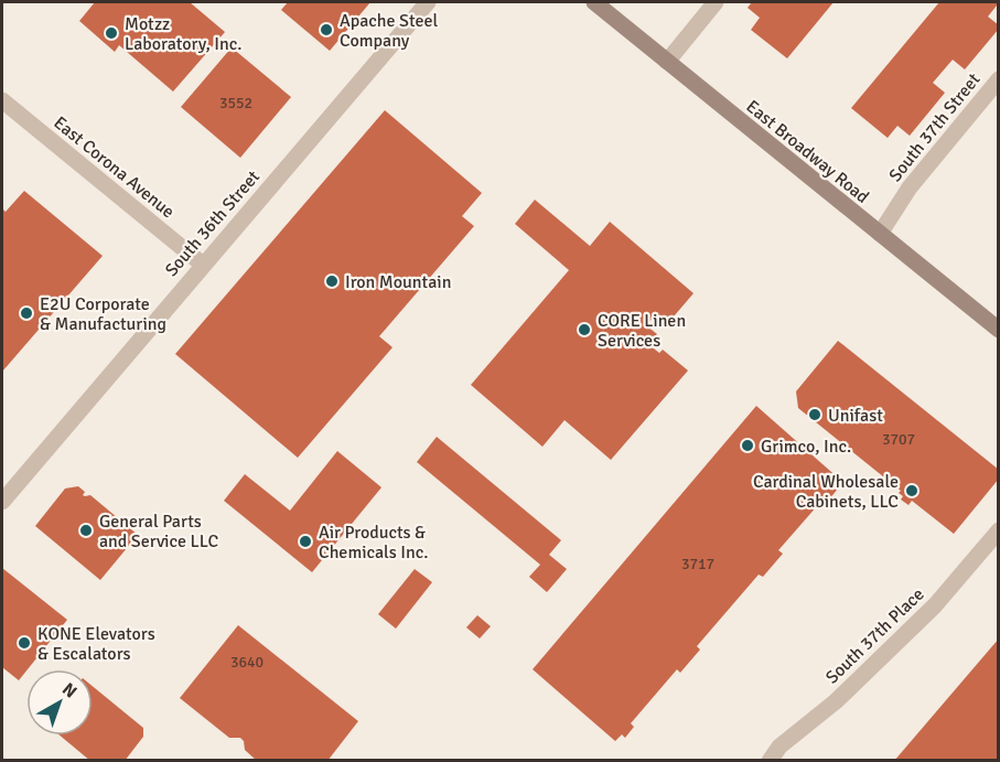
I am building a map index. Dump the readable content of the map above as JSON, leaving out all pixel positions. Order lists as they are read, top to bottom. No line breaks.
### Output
{"streets":{"main road":["East Broadway Road"],"street":["South 37th Street","East Corona Avenue","South 36th Street","South 37th Place"]},"crossings":[["South 37th Street","East Broadway Road"],["East Corona Avenue","South 36th Street"]],"places":["Apache Steel Company","Motzz Laboratory, Inc.","Iron Mountain","E2U Corporate & Manufacturing","CORE Linen Services","Unifast","Grimco, Inc.","Cardinal Wholesale Cabinets, LLC","General Parts and Service LLC","Air Products & Chemicals Inc.","KONE Elevators & Escalators"],"house_numbers":["3552","3707","3717","3640"],"north":"top right"}
